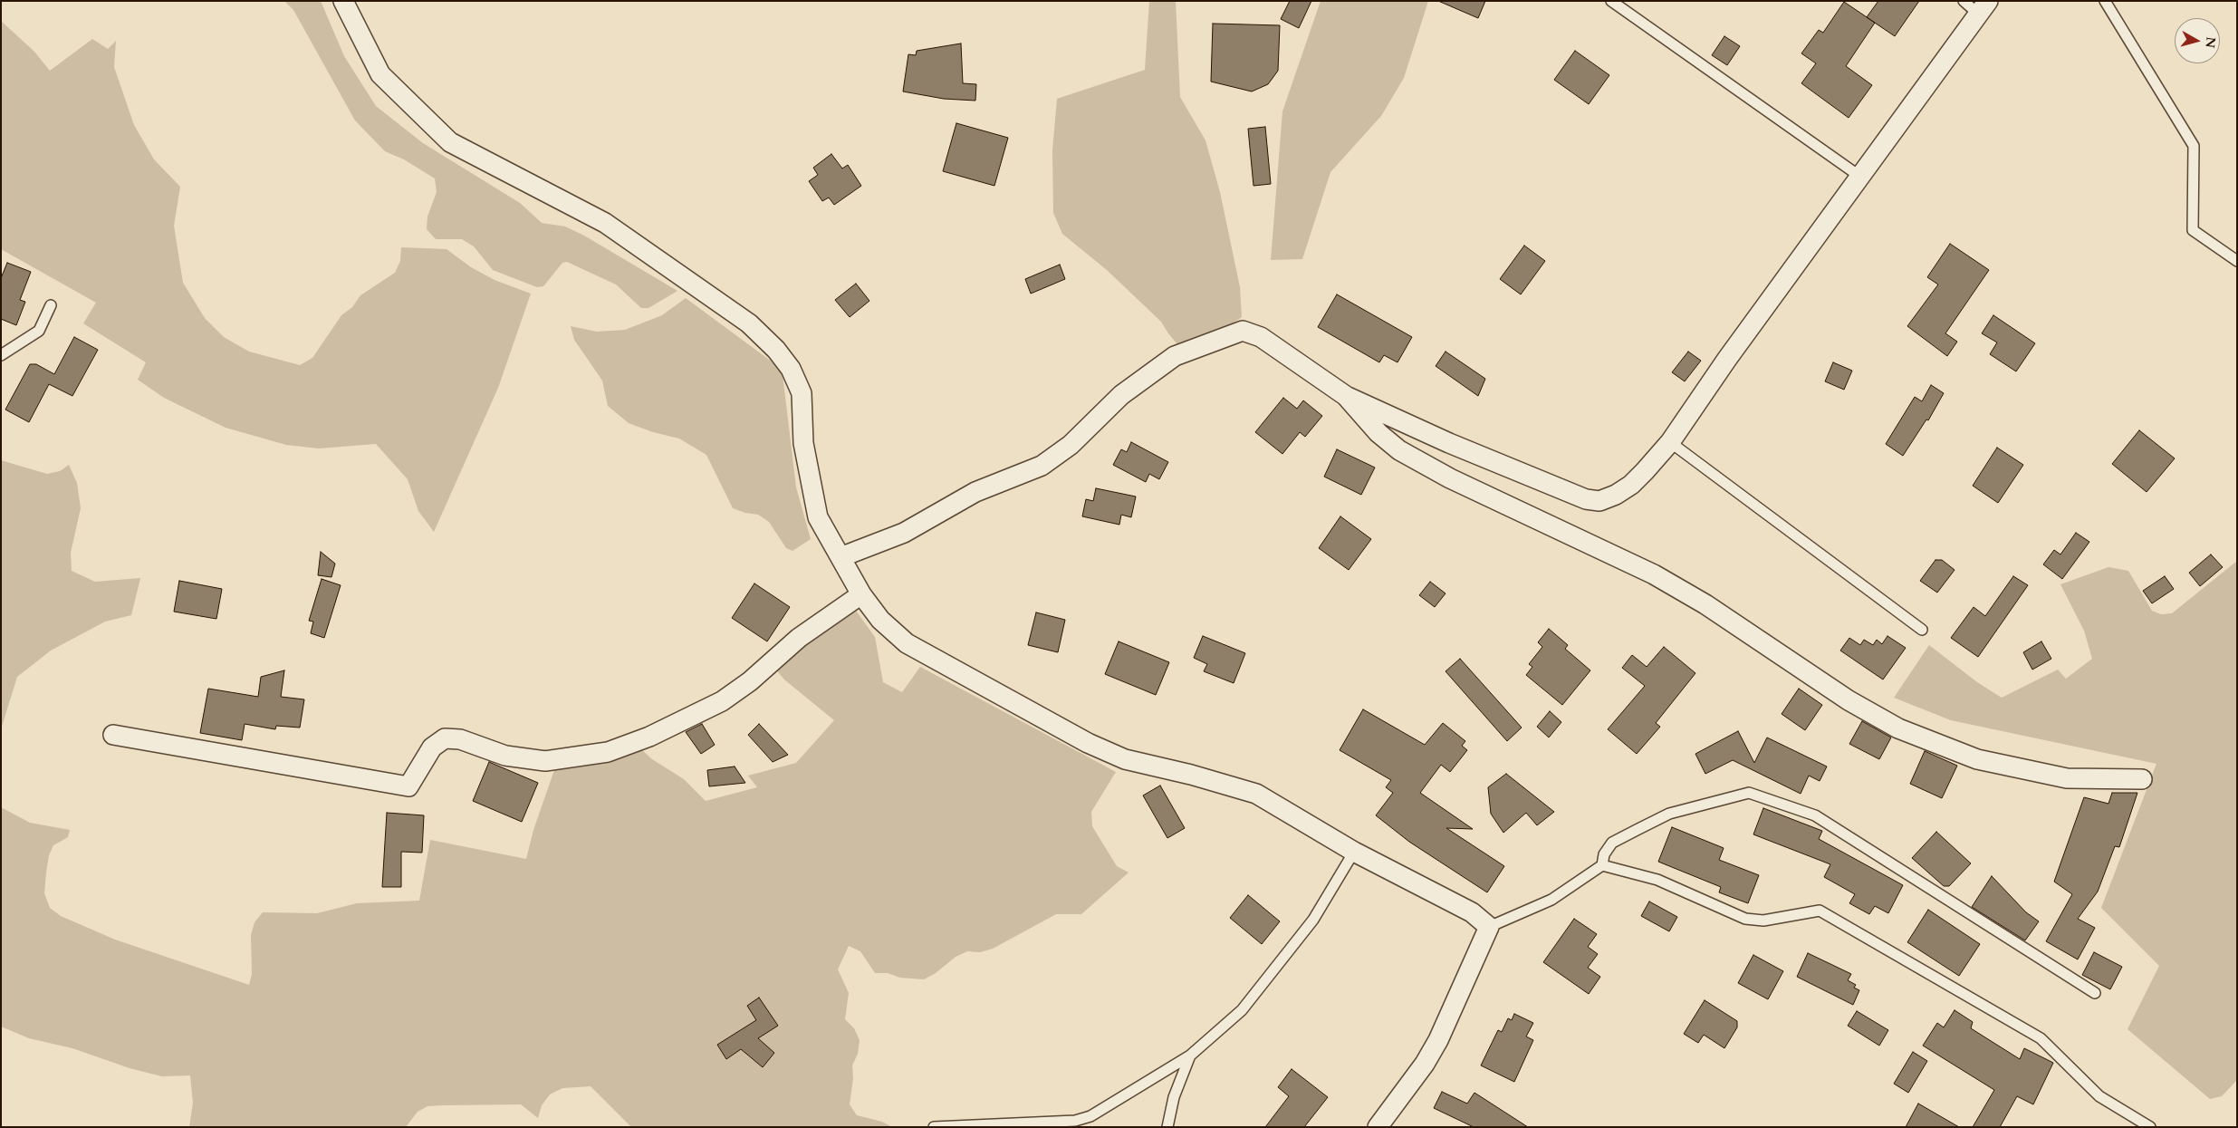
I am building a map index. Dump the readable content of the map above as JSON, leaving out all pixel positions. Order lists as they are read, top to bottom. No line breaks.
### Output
{"north":"right"}
